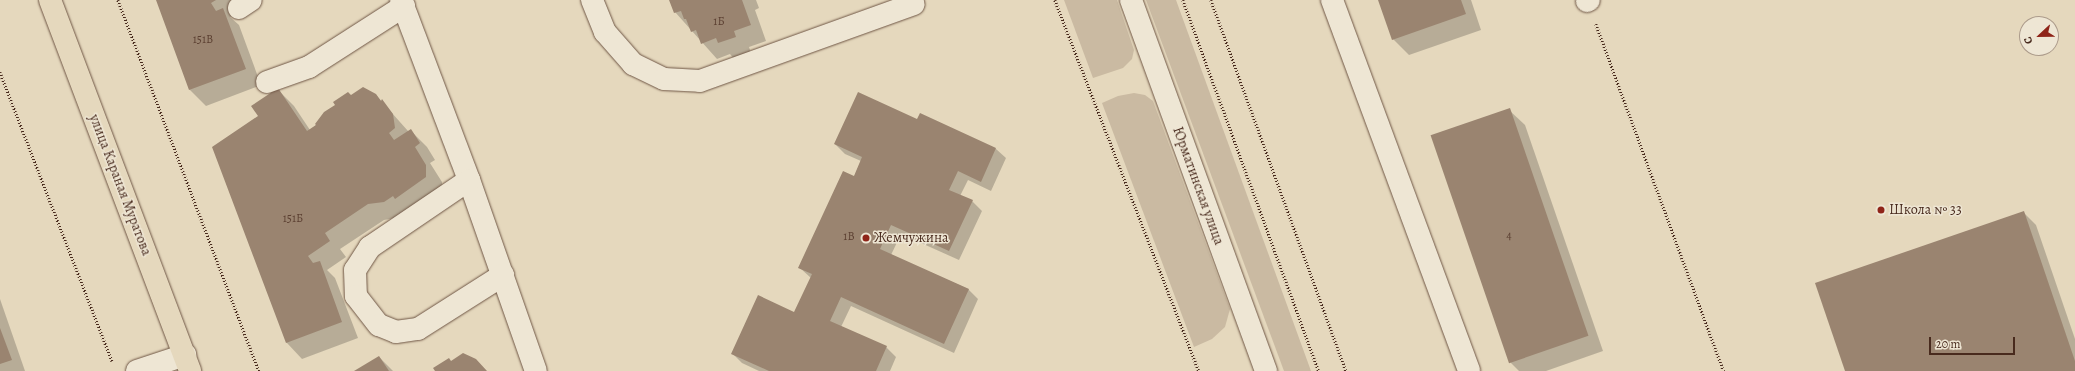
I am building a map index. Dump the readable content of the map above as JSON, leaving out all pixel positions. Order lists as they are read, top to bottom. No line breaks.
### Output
{"streets":{"main road":["улица Караная Муратова"],"street":["Юрматинская улица"]},"places":["Школа № 33","Жемчужина"],"house_numbers":["1Б","151В","151Б","4","1В"],"scale_bar":"20 m","north":"left"}
